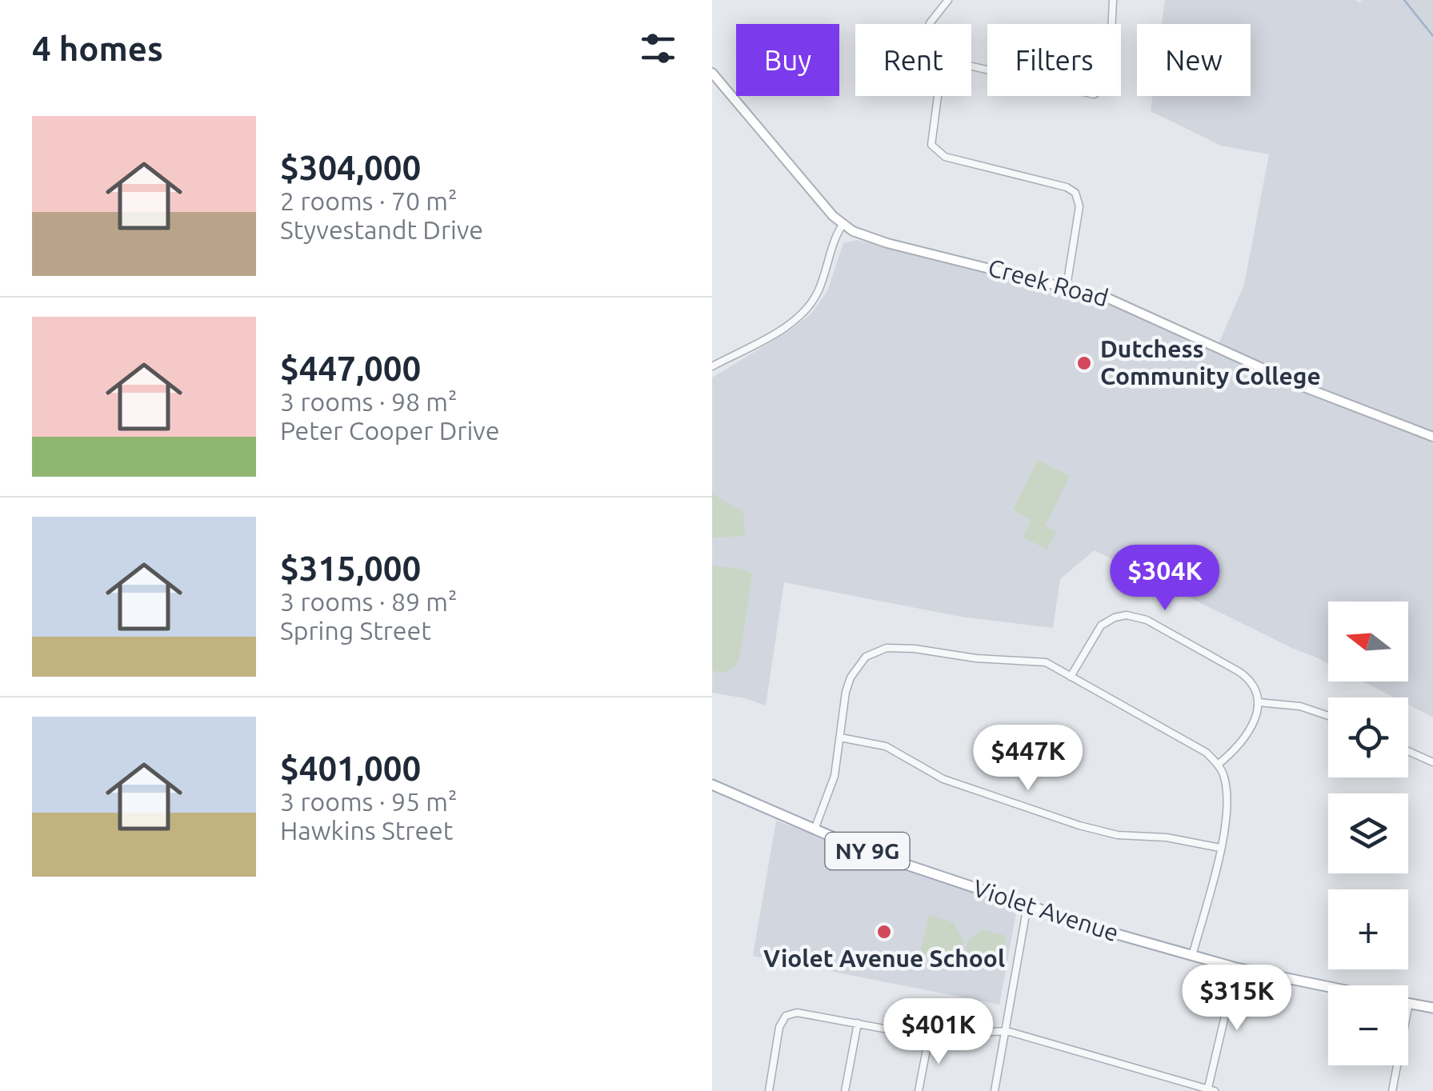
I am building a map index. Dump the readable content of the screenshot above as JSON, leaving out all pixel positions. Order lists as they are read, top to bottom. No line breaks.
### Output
{"streets":{"main road":["NY 9G","Violet Avenue"],"street":["Creek Road"]},"places":["Dutchess Community College","Violet Avenue School"],"north":"left","page":{"heading":"4 homes","chip":["Buy","Rent","Filters","New"],"list":[{"name":"$304,000","note":"2 rooms · 70 m² · Styvestandt Drive"},{"name":"$447,000","note":"3 rooms · 98 m² · Peter Cooper Drive"},{"name":"$315,000","note":"3 rooms · 89 m² · Spring Street"},{"name":"$401,000","note":"3 rooms · 95 m² · Hawkins Street"}],"price":["$304K","$447K","$315K","$401K"],"map_buttons":["+","−"]}}
